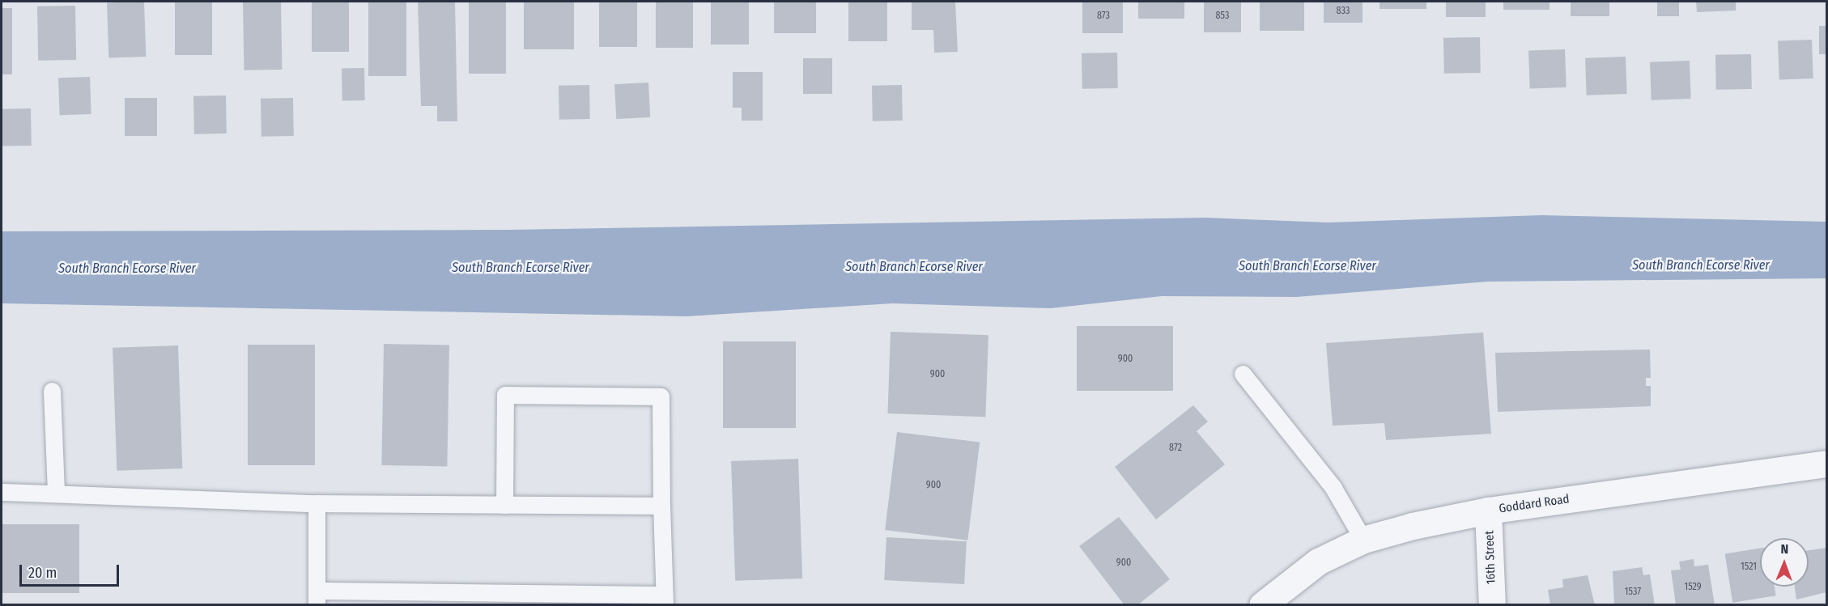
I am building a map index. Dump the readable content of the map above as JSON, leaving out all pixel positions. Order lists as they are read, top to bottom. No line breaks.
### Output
{"streets":{"street":["Goddard Road","16th Street"]},"crossings":[["Goddard Road","16th Street"]],"water":["South Branch Ecorse River"],"house_numbers":["833","873","853","900","900","872","900","900","1521","1529","1537"],"scale_bar":"20 m","north":"top"}
